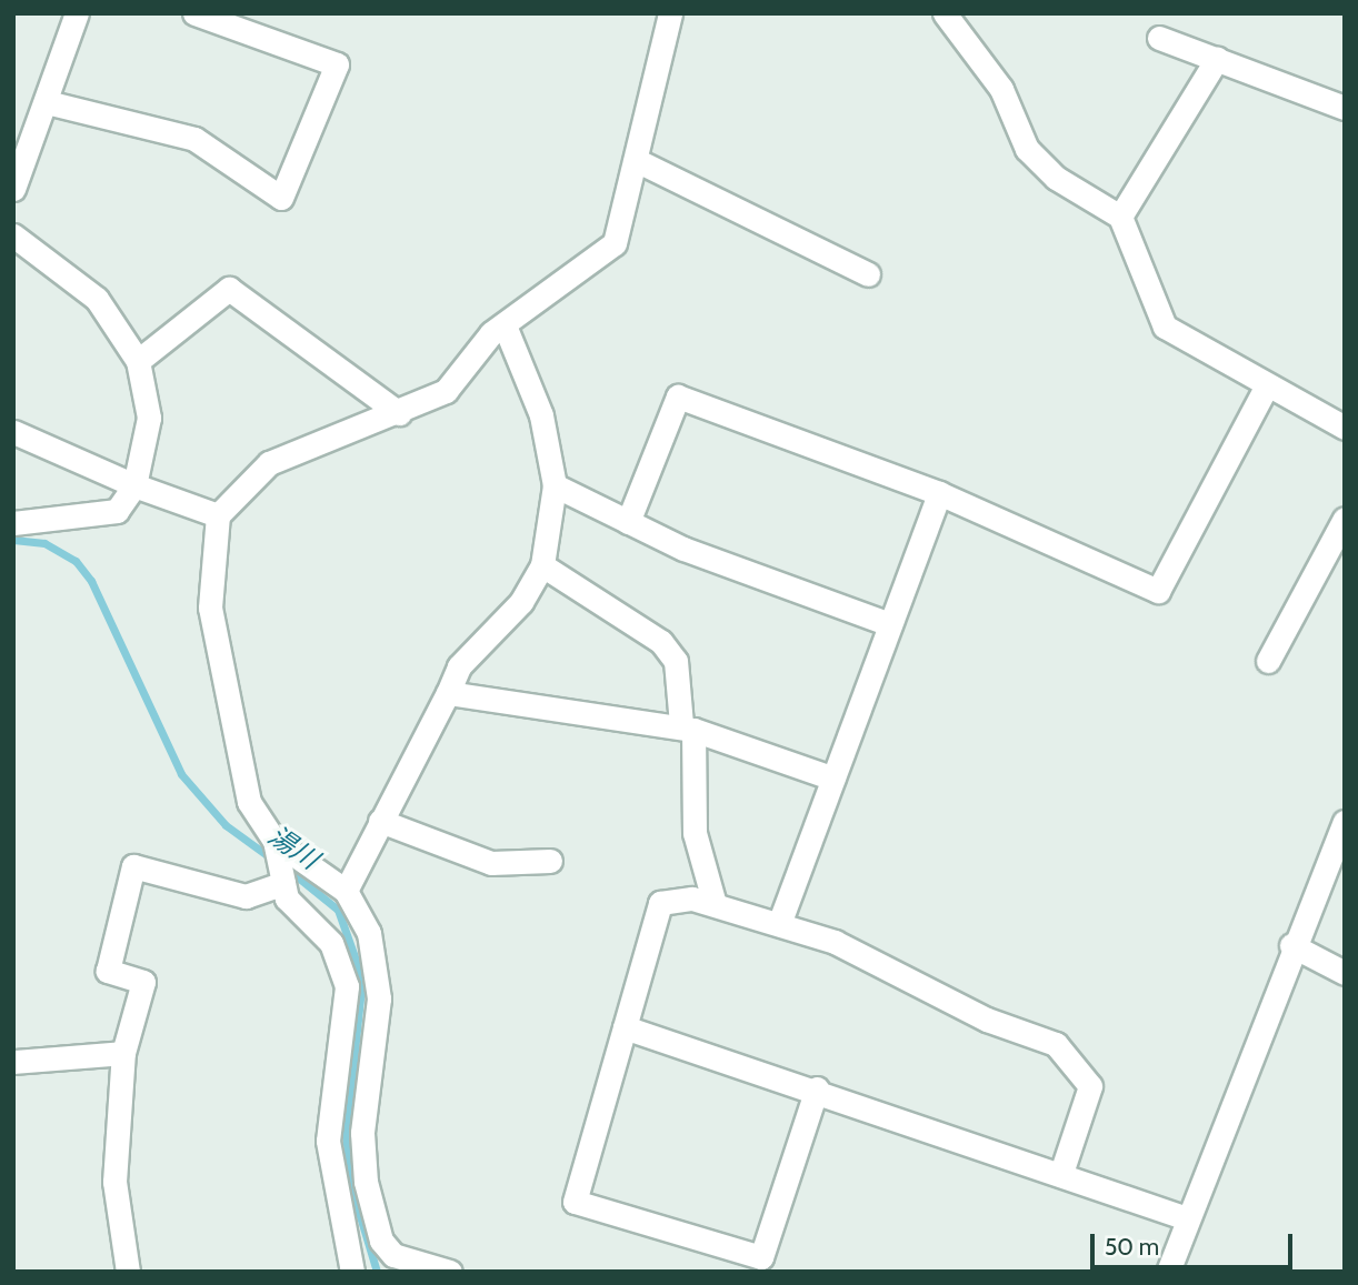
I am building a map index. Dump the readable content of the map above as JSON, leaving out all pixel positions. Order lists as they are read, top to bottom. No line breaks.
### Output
{"water":["湯川"],"scale_bar":"50 m"}
